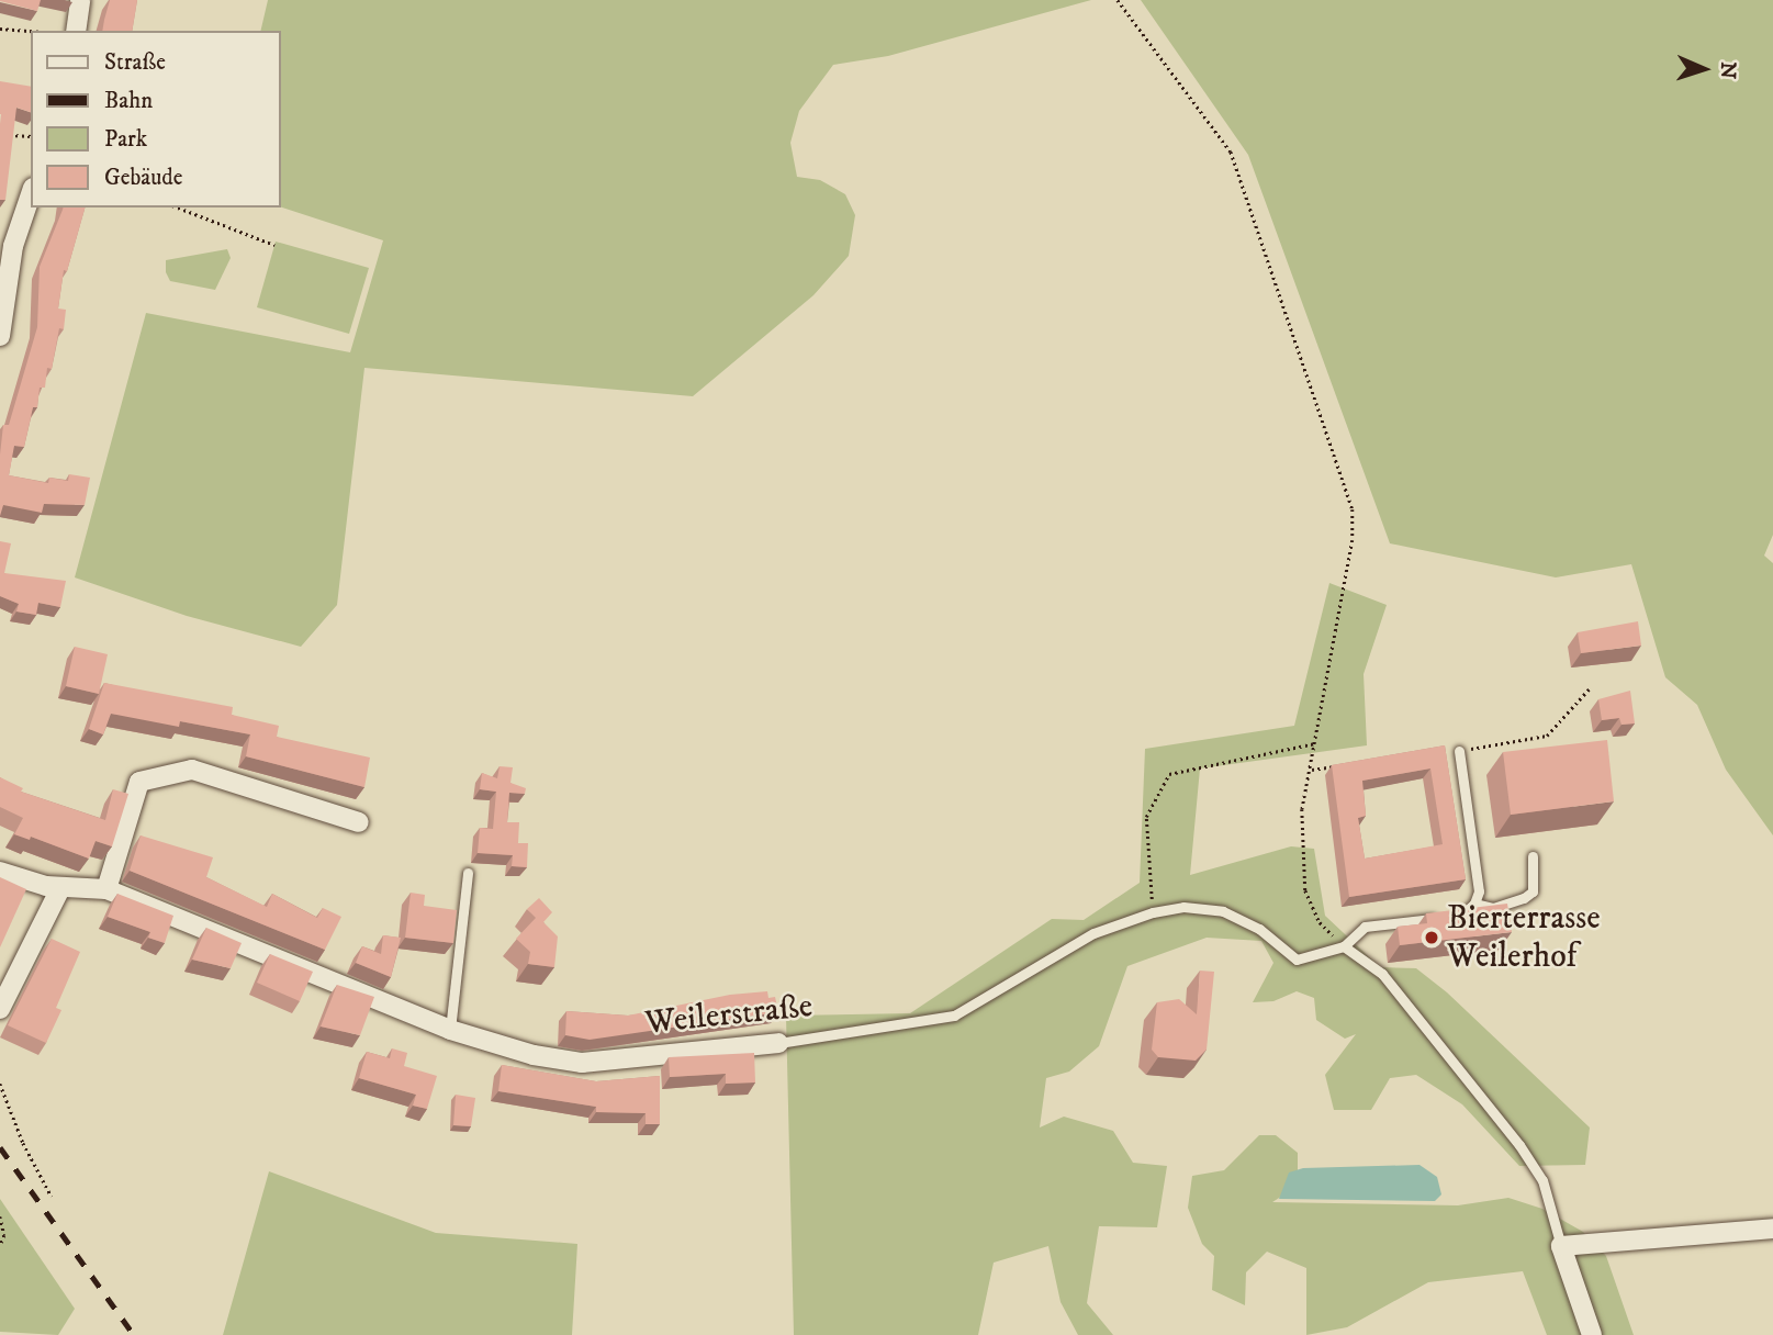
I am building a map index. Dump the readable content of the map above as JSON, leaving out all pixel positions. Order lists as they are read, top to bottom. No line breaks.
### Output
{"streets":{"street":["Weilerstraße"]},"places":["Bierterrasse Weilerhof"],"legend":["Straße","Bahn","Park","Gebäude"],"north":"right"}
